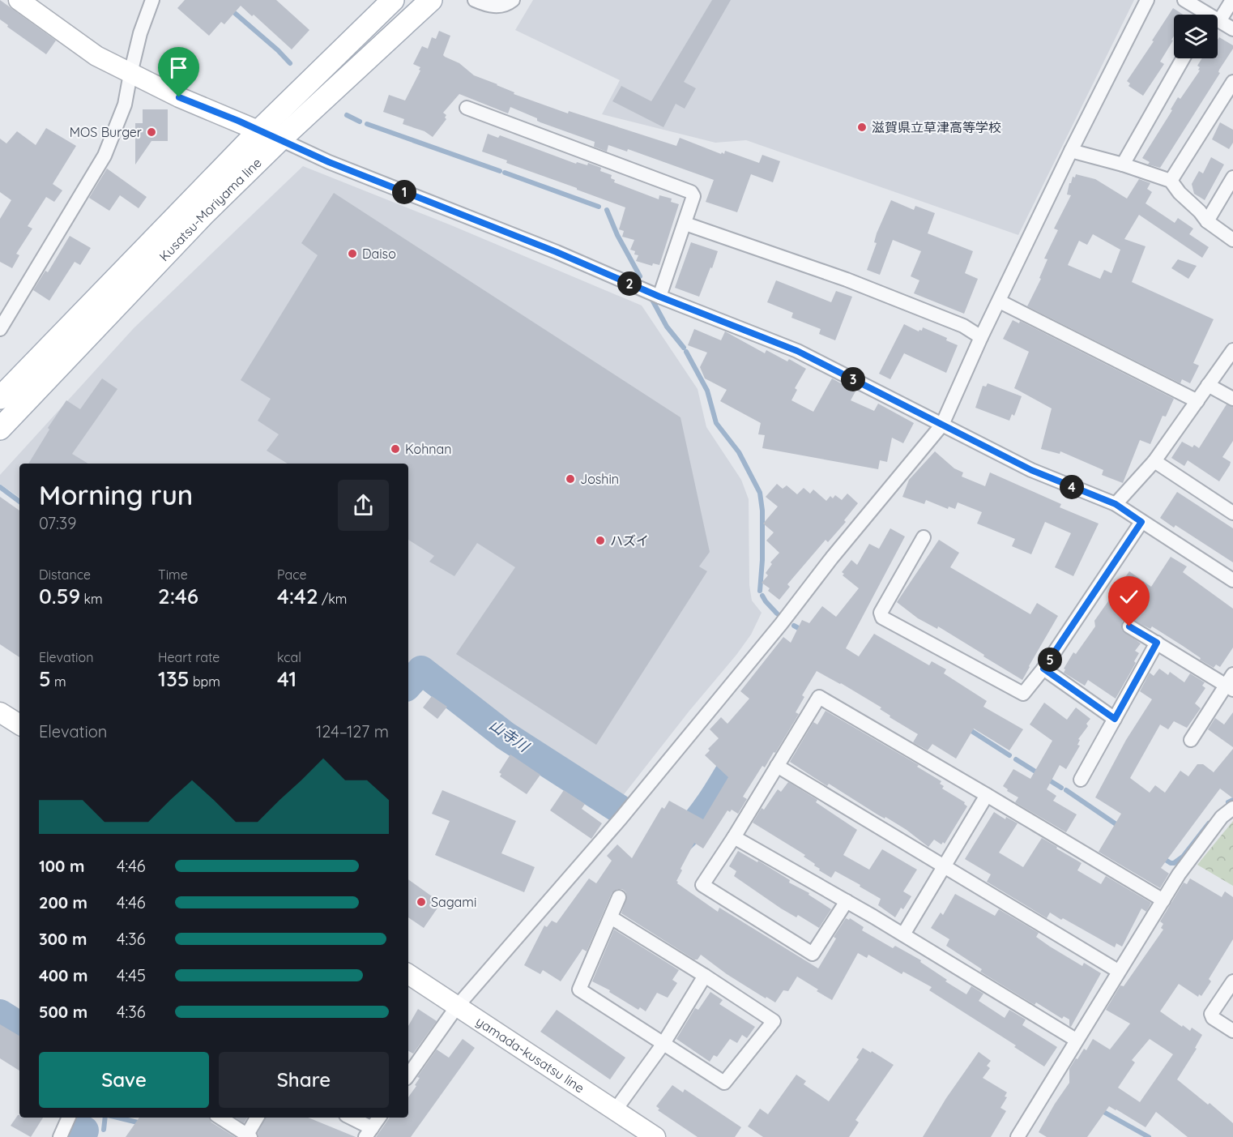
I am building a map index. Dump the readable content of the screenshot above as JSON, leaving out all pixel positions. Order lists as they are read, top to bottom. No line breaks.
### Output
{"streets":{"main road":["Kusatsu-Moriyama line","yamada-kusatsu line"]},"water":["山寺川"],"places":["滋賀県立草津高等学校","MOS Burger","Daiso","Kohnan","Joshin","ハズイ","Sagami"],"page":{"pins":["1","2","3","4","5"],"heading":["Morning run","07:39"],"stats":[["Distance","0.59 km"],["Time","2:46"],["Pace","4:42 /km"],["Elevation","5 m"],["Heart rate","135 bpm"],["kcal","41"]],"chart":["Elevation","124–127 m"],"list":[{"name":"100 m","note":"4:46"},{"name":"200 m","note":"4:46"},{"name":"300 m","note":"4:36"},{"name":"400 m","note":"4:45"},{"name":"500 m","note":"4:36"}],"buttons":["Save","Share"]}}
